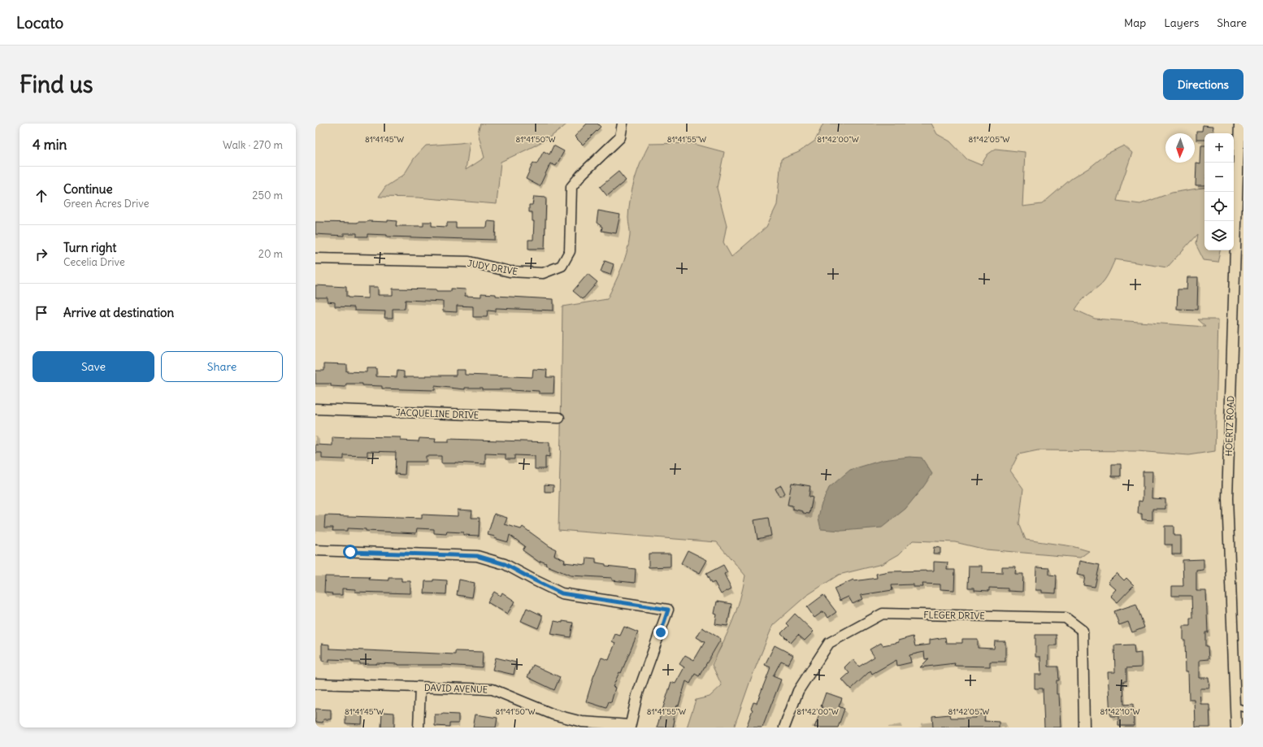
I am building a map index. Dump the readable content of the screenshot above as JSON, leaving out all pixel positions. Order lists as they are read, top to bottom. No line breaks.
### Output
{"streets":{"street":["JUDY DRIVE","JACQUELINE DRIVE","HOERTZ ROAD","FLEGER DRIVE","DAVID AVENUE"]},"north":"bottom","page":{"header":"Locato","nav":["Map","Layers","Share"],"buttons":["Directions",["Save","Share"]],"title":"Find us","heading":["4 min","Walk · 270 m"],"map_buttons":["+","−"],"list":[["Continue","Green Acres Drive","250 m"],["Turn right","Cecelia Drive","20 m"],"Arrive at destination"]},"coordinates":["81°41'45\"W","81°41'50\"W","81°41'55\"W","81°42'00\"W","81°42'05\"W","81°42'10\"W"]}
